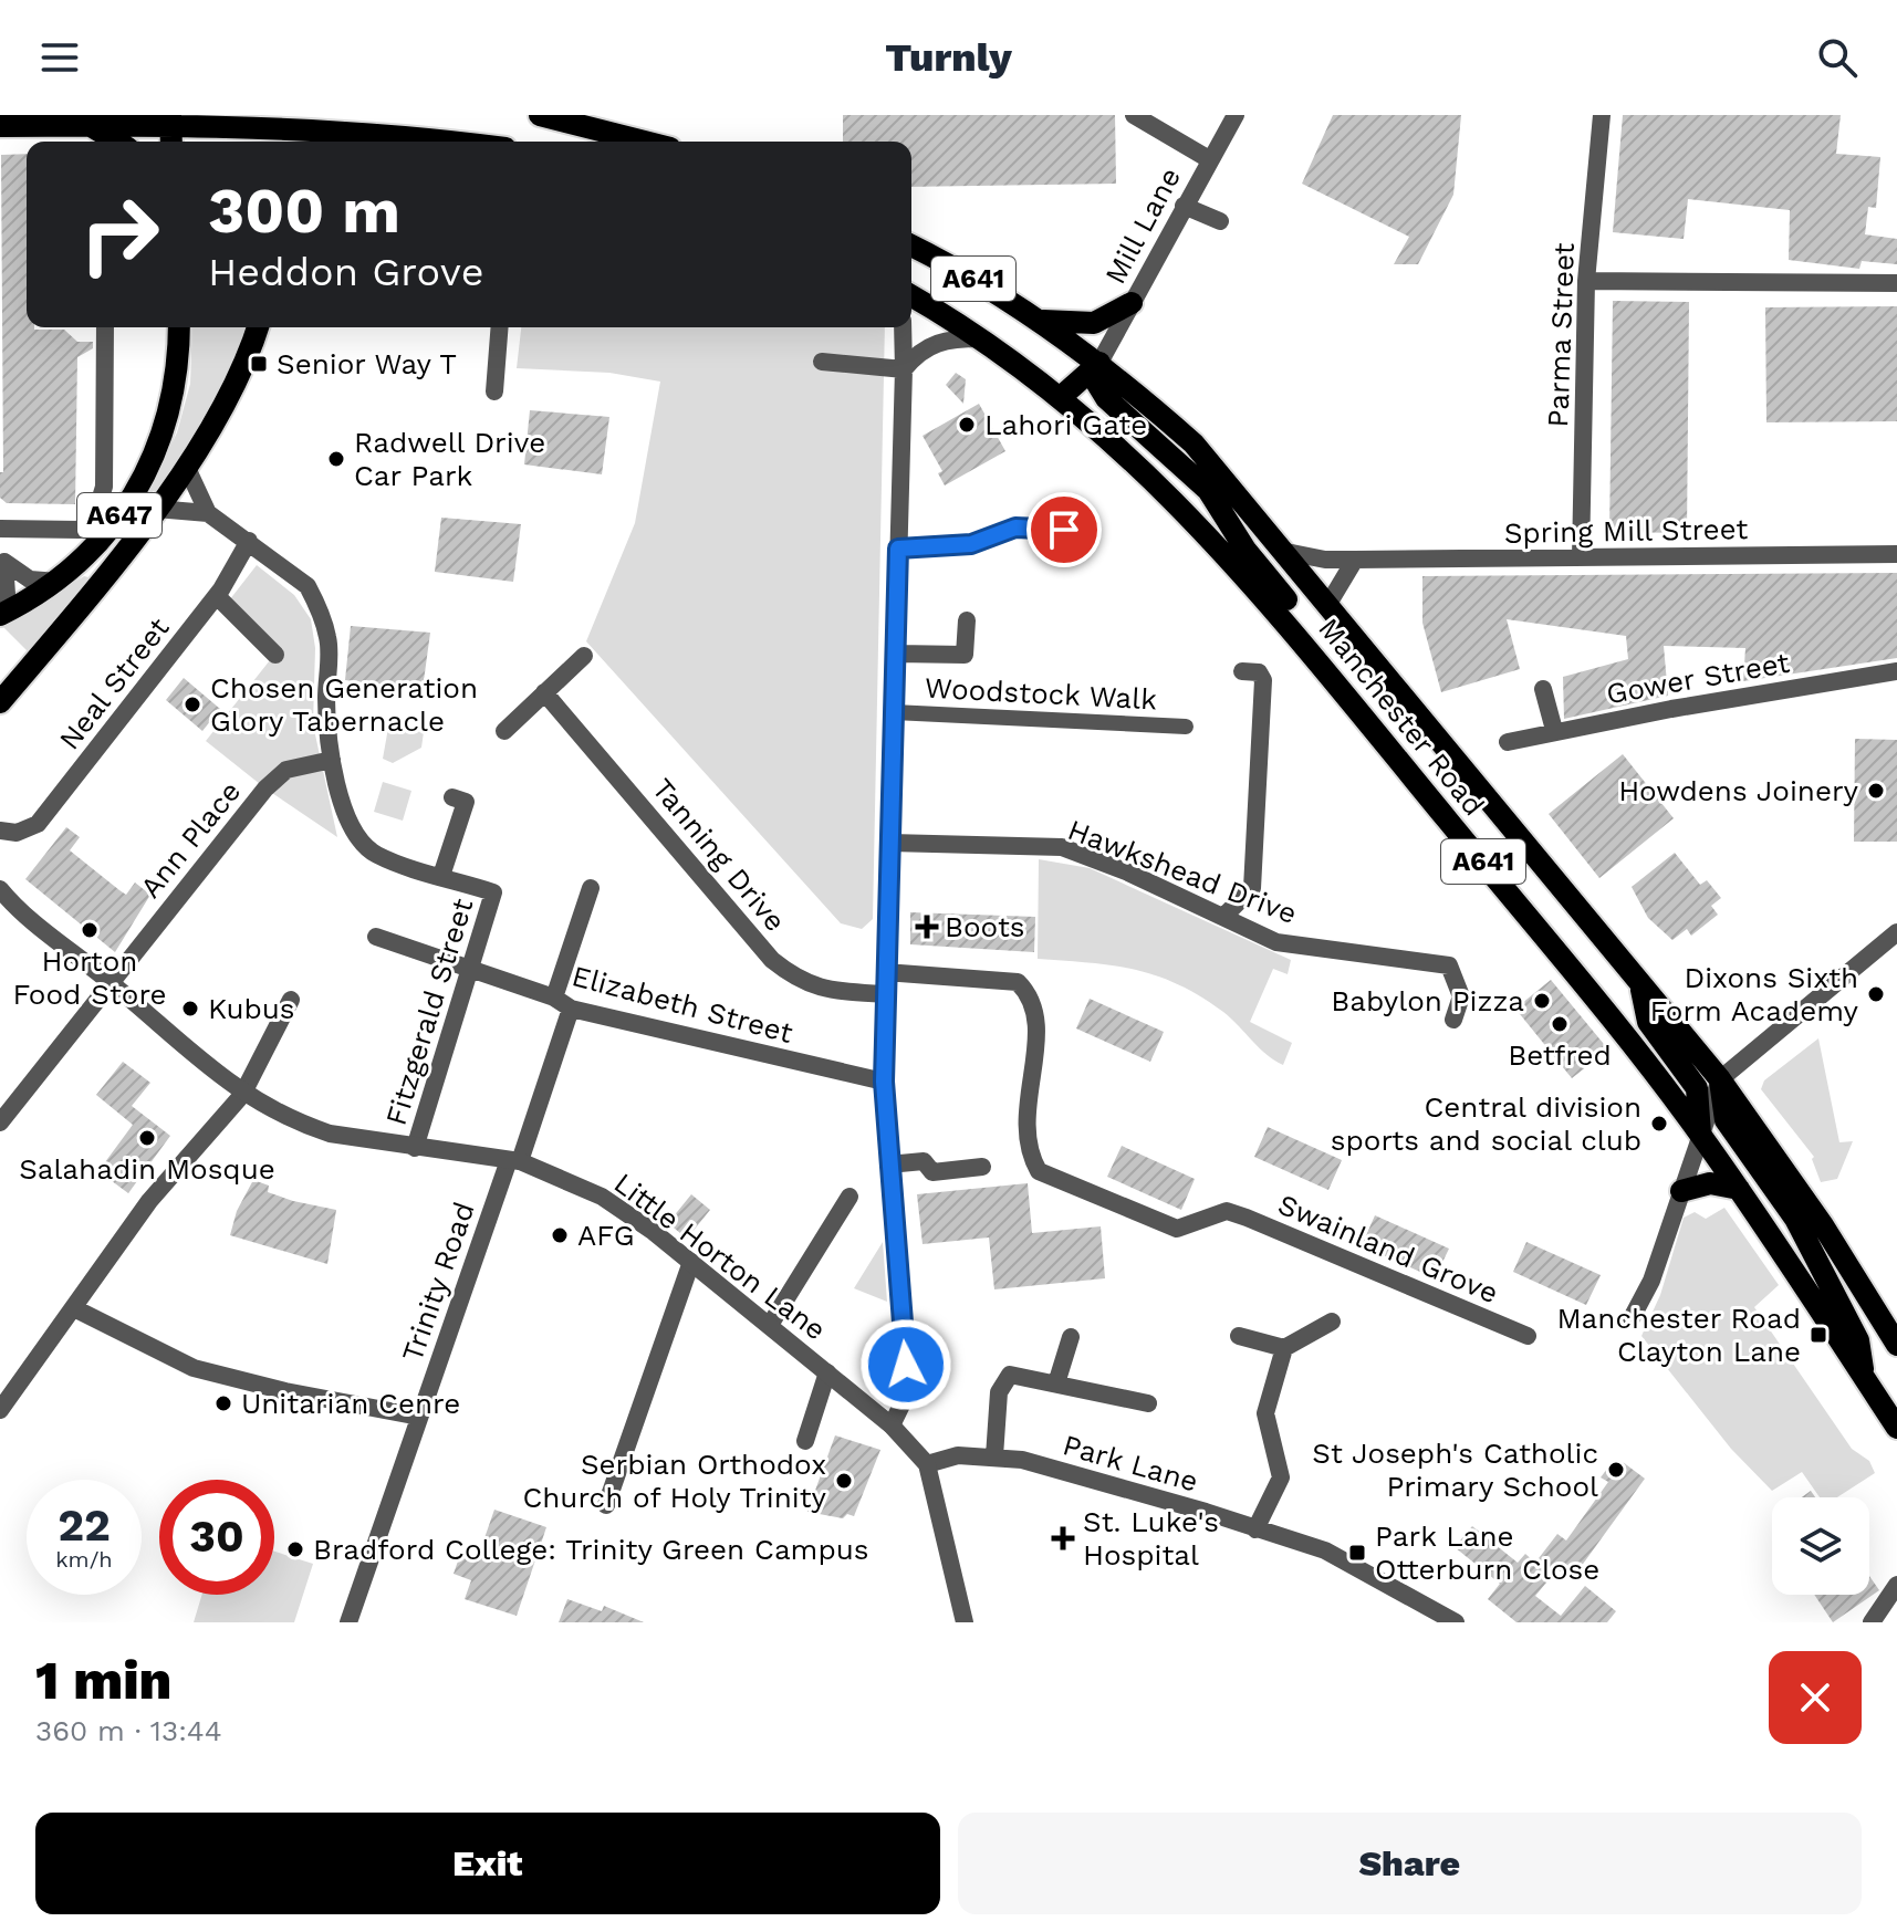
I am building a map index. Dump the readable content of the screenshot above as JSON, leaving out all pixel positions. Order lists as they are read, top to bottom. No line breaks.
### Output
{"streets":{"main road":["A641","A647","Manchester Road"],"street":["Mill Lane","Parma Street","Spring Mill Street","Gower Street","Neal Street","Woodstock Walk","Ann Place","Tanning Drive","Hawkshead Drive","Elizabeth Street","Fitzgerald Street","Swainland Grove","Little Horton Lane","Trinity Road","Park Lane"]},"crossings":[["Mill Lane","Manchester Road"],["Parma Street","Spring Mill Street"],["Spring Mill Street","Manchester Road"],["Ann Place","Little Horton Lane"],["Elizabeth Street","Fitzgerald Street"],["Elizabeth Street","Trinity Road"],["Fitzgerald Street","Little Horton Lane"],["Little Horton Lane","Trinity Road"],["Little Horton Lane","Park Lane"]],"places":{"transit":["Senior Way T","Manchester Road Clayton Lane","Park Lane Otterburn Close"],"other":["Lahori Gate","Radwell Drive Car Park","Chosen Generation Glory Tabernacle","Howdens Joinery","Horton Food Store","Dixons Sixth Form Academy","Babylon Pizza","Kubus","Betfred","Central division sports and social club","Salahadin Mosque","AFG","Unitarian Cenre","St Joseph's Catholic Primary School","Serbian Orthodox Church of Holy Trinity","Bradford College: Trinity Green Campus"],"health":["Boots","St. Luke's Hospital"]},"page":{"header":"Turnly","turn":["300 m","Heddon Grove"],"speed":"22 km/h","limit":"30","heading":["1 min","360 m · 13:44"],"buttons":["Exit","Share"]}}
